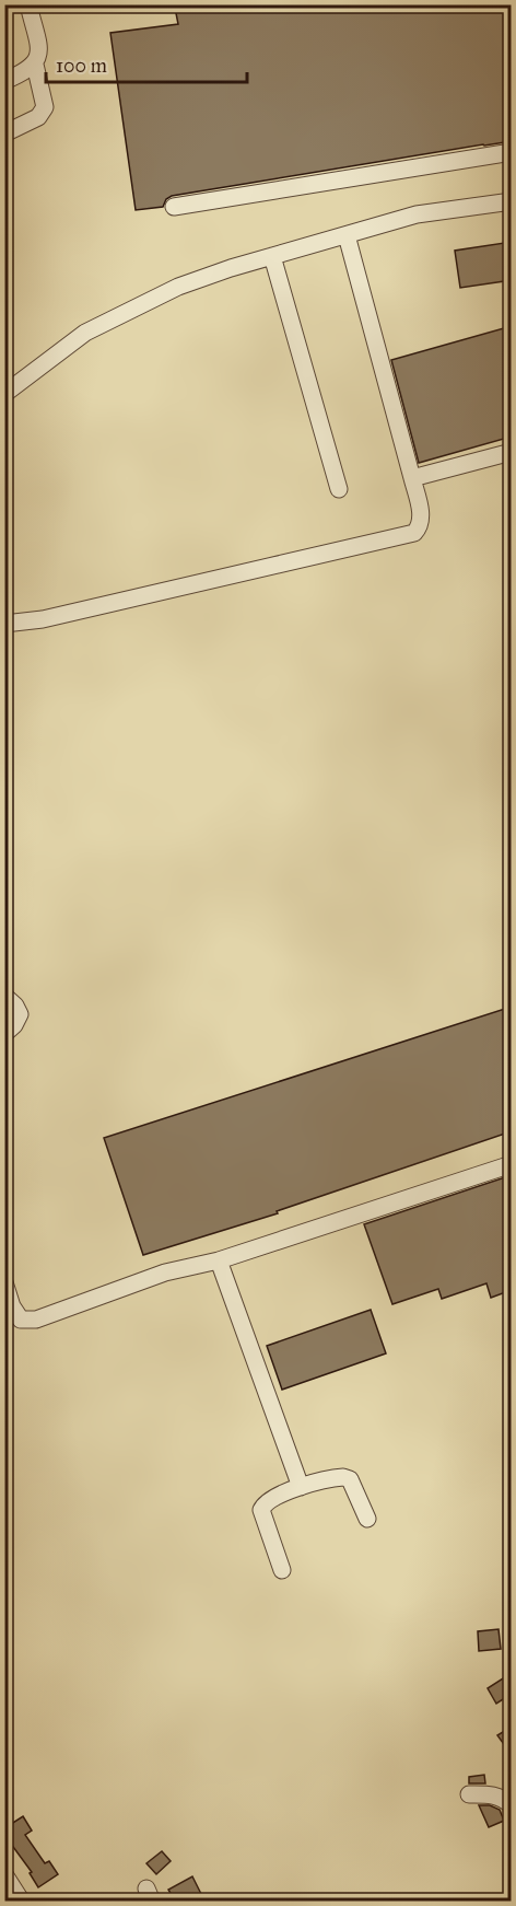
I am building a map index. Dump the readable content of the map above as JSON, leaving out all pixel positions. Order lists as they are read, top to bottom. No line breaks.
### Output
{"scale_bar":"100 m"}
